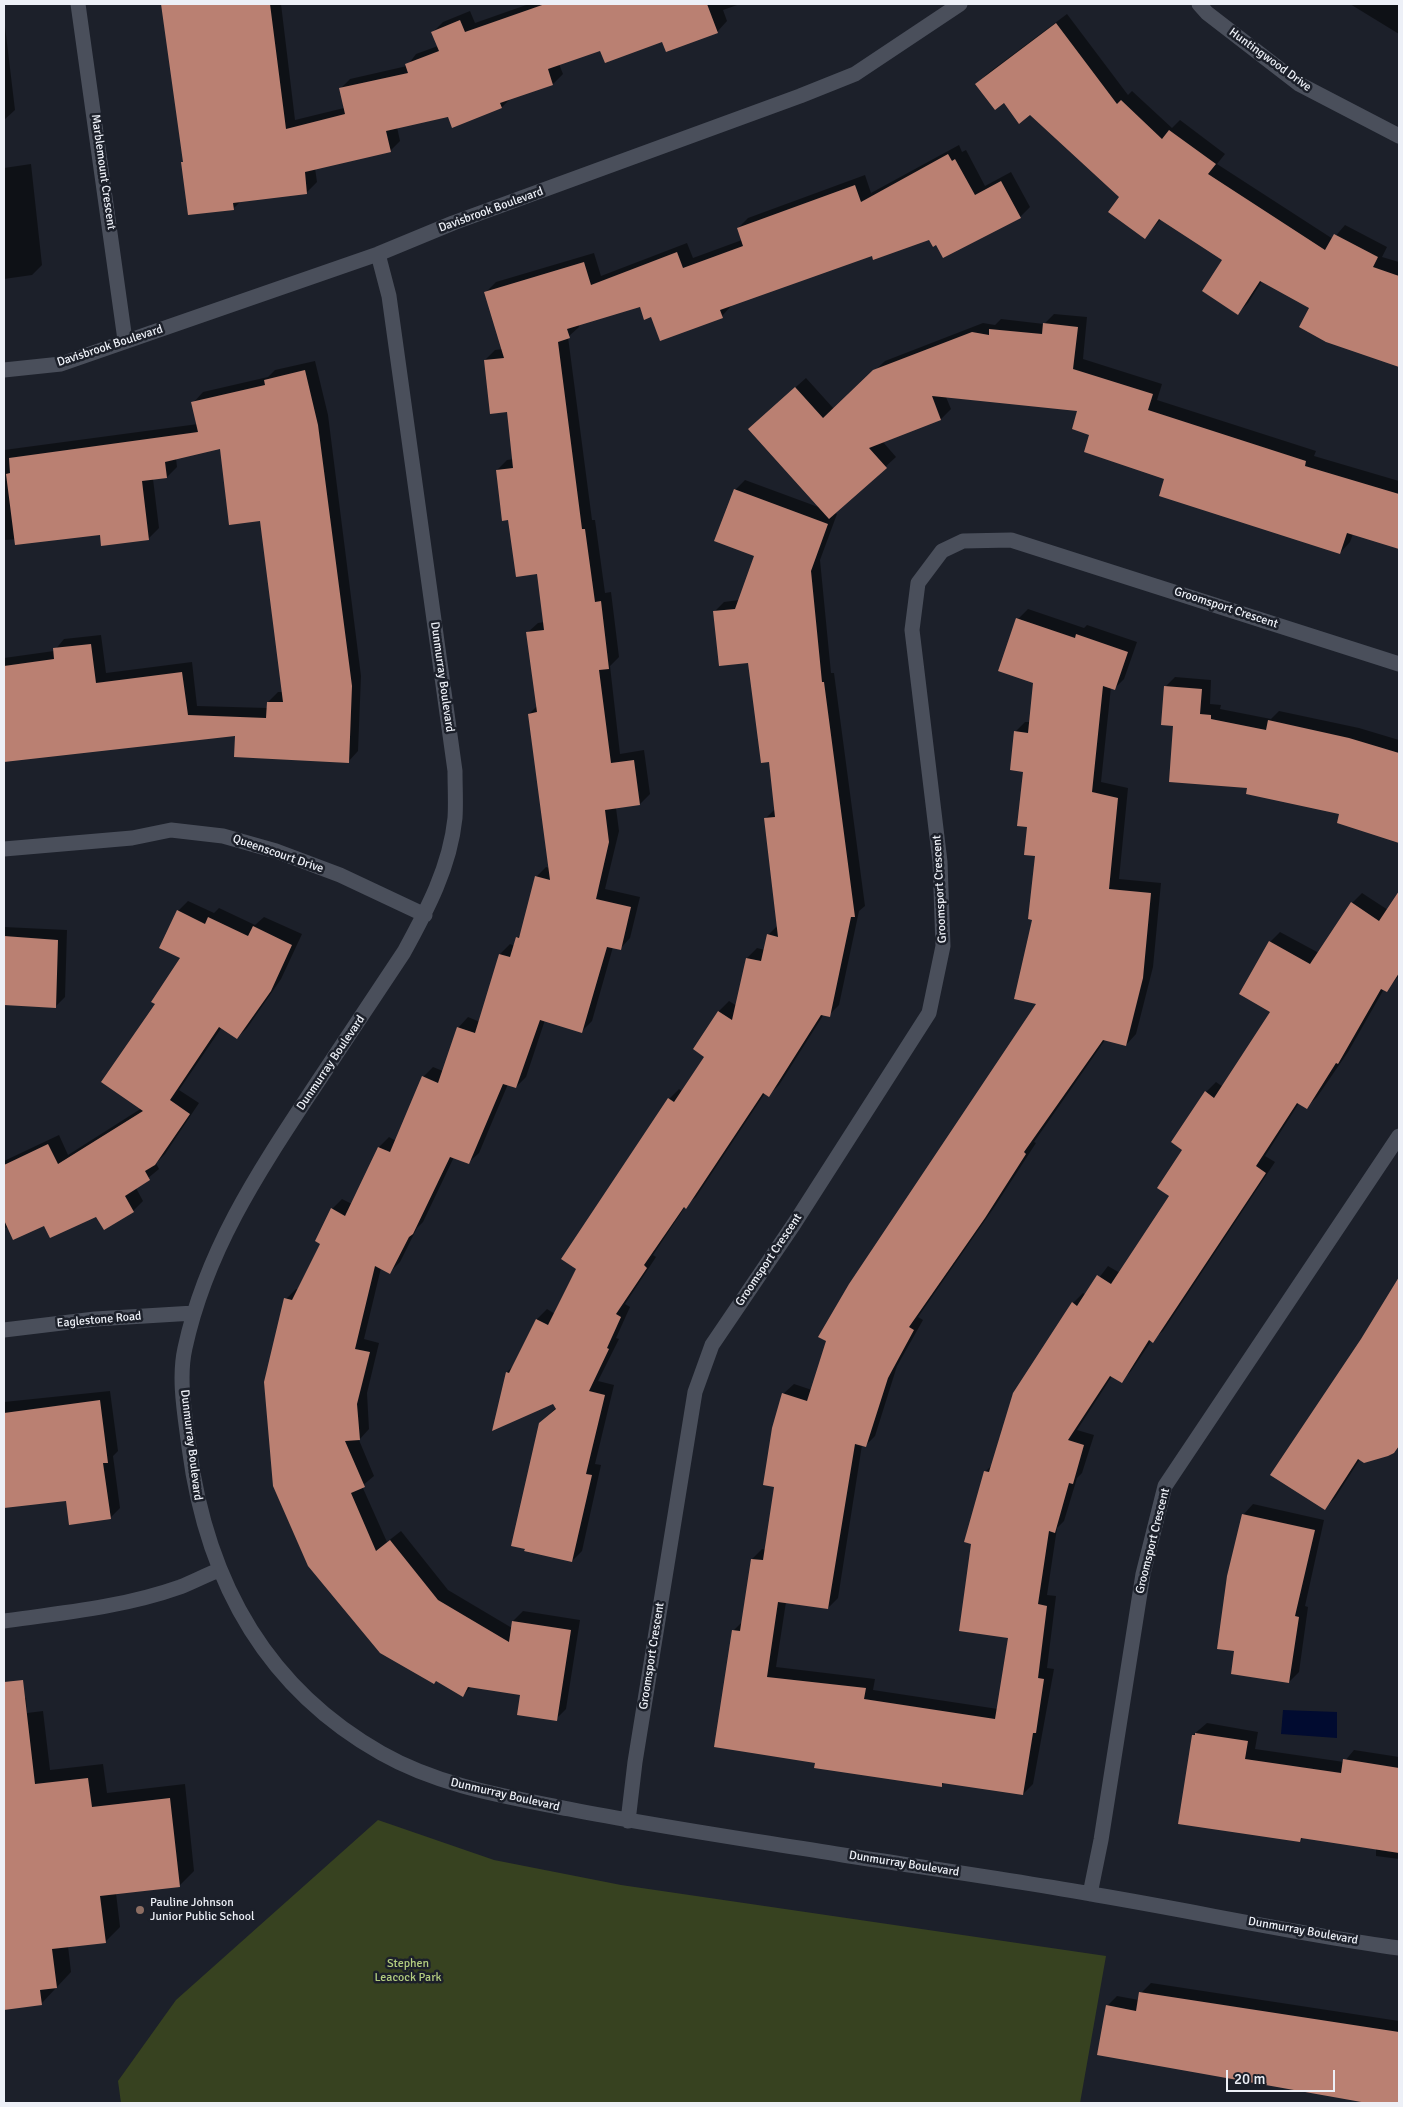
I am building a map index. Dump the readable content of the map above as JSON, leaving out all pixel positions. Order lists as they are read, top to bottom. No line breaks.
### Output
{"streets":{"street":["Huntingwood Drive","Marblemount Crescent","Davisbrook Boulevard","Groomsport Crescent","Dunmurray Boulevard","Queenscourt Drive","Eaglestone Road"]},"crossings":[["Marblemount Crescent","Davisbrook Boulevard"],["Davisbrook Boulevard","Dunmurray Boulevard"],["Groomsport Crescent","Dunmurray Boulevard"],["Dunmurray Boulevard","Queenscourt Drive"],["Dunmurray Boulevard","Eaglestone Road"]],"parks":["Stephen Leacock Park"],"places":["Pauline Johnson Junior Public School"],"scale_bar":"20 m"}
